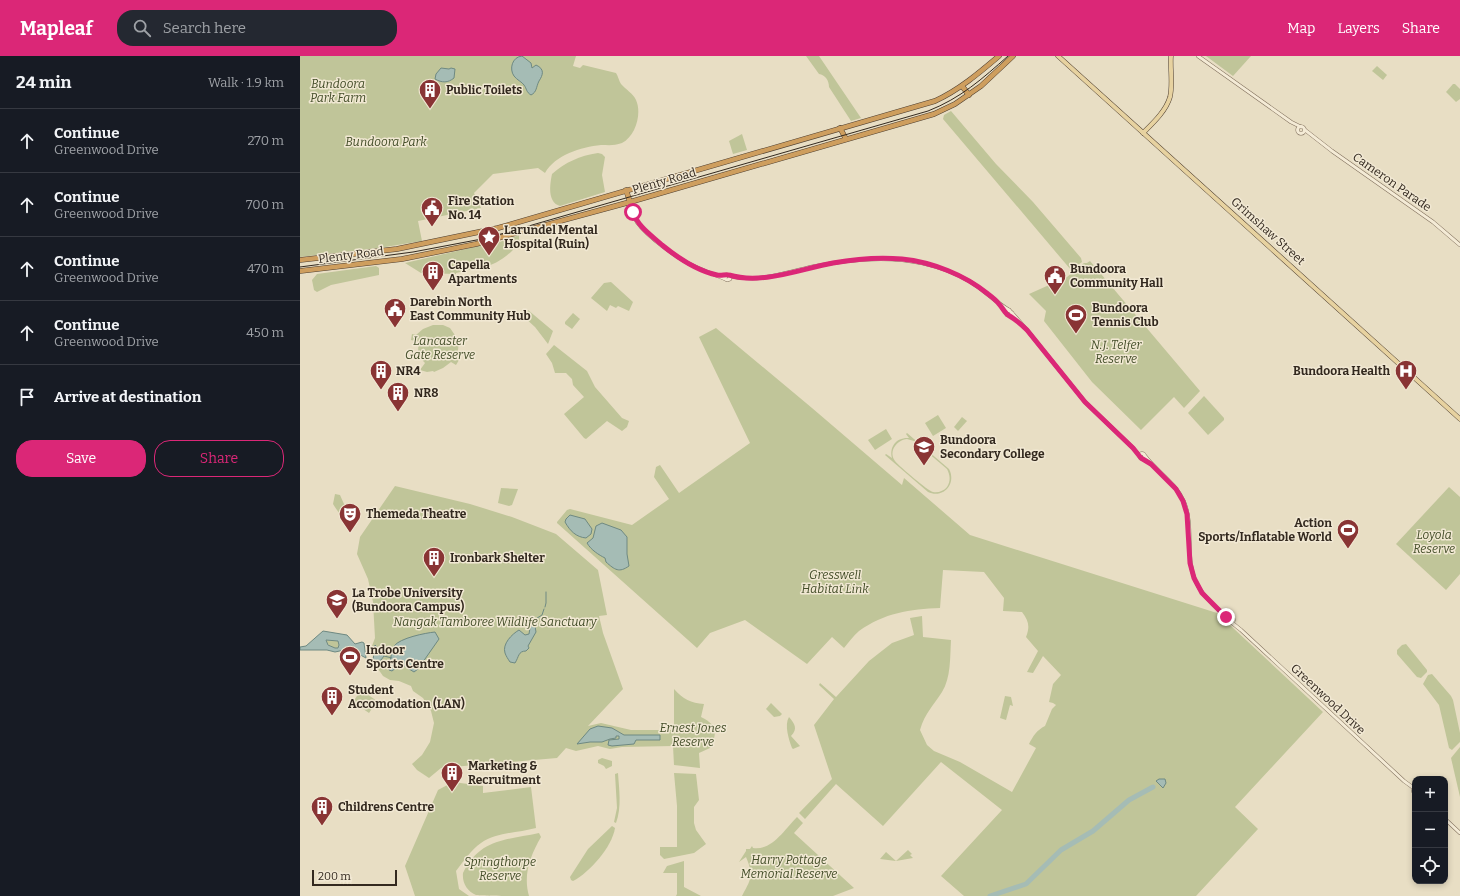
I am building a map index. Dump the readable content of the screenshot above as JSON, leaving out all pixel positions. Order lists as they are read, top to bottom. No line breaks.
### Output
{"streets":{"highway":["Plenty Road"],"main road":["Grimshaw Street"],"street":["Cameron Parade","Greenwood Drive"]},"crossings":[["Plenty Road","Greenwood Drive"]],"parks":["Bundoora Park Farm","Bundoora Park","Lancaster Gate Reserve","N.J. Telfer Reserve","Loyola Reserve","Gresswell Habitat Link","Nangak Tamboree Wildlife Sanctuary","Ernest Jones Reserve","Harry Pottage Memorial Reserve","Springthorpe Reserve"],"places":{"building":["Public Toilets","Capella Apartments","NR4","NR8","Ironbark Shelter","Student Accomodation (LAN)","Marketing & Recruitment","Childrens Centre"],"public building":["Fire Station No. 14","Bundoora Community Hall","Darebin North East Community Hub"],"place":["Larundel Mental Hospital (Ruin)"],"sports":["Bundoora Tennis Club","Action Sports/Inflatable World","Indoor Sports Centre"],"hospital":["Bundoora Health"],"school or university":["Bundoora Secondary College","La Trobe University (Bundoora Campus)"],"theatre":["Themeda Theatre"]},"scale_bar":"200 m","page":{"header":"Mapleaf","search":"Search here","nav":["Map","Layers","Share"],"heading":["24 min","Walk · 1.9 km"],"list":[["Continue","Greenwood Drive","270 m"],["Continue","Greenwood Drive","700 m"],["Continue","Greenwood Drive","470 m"],["Continue","Greenwood Drive","450 m"],"Arrive at destination"],"buttons":["Save","Share"],"map_buttons":["+","−"],"scale":"200 m"}}
